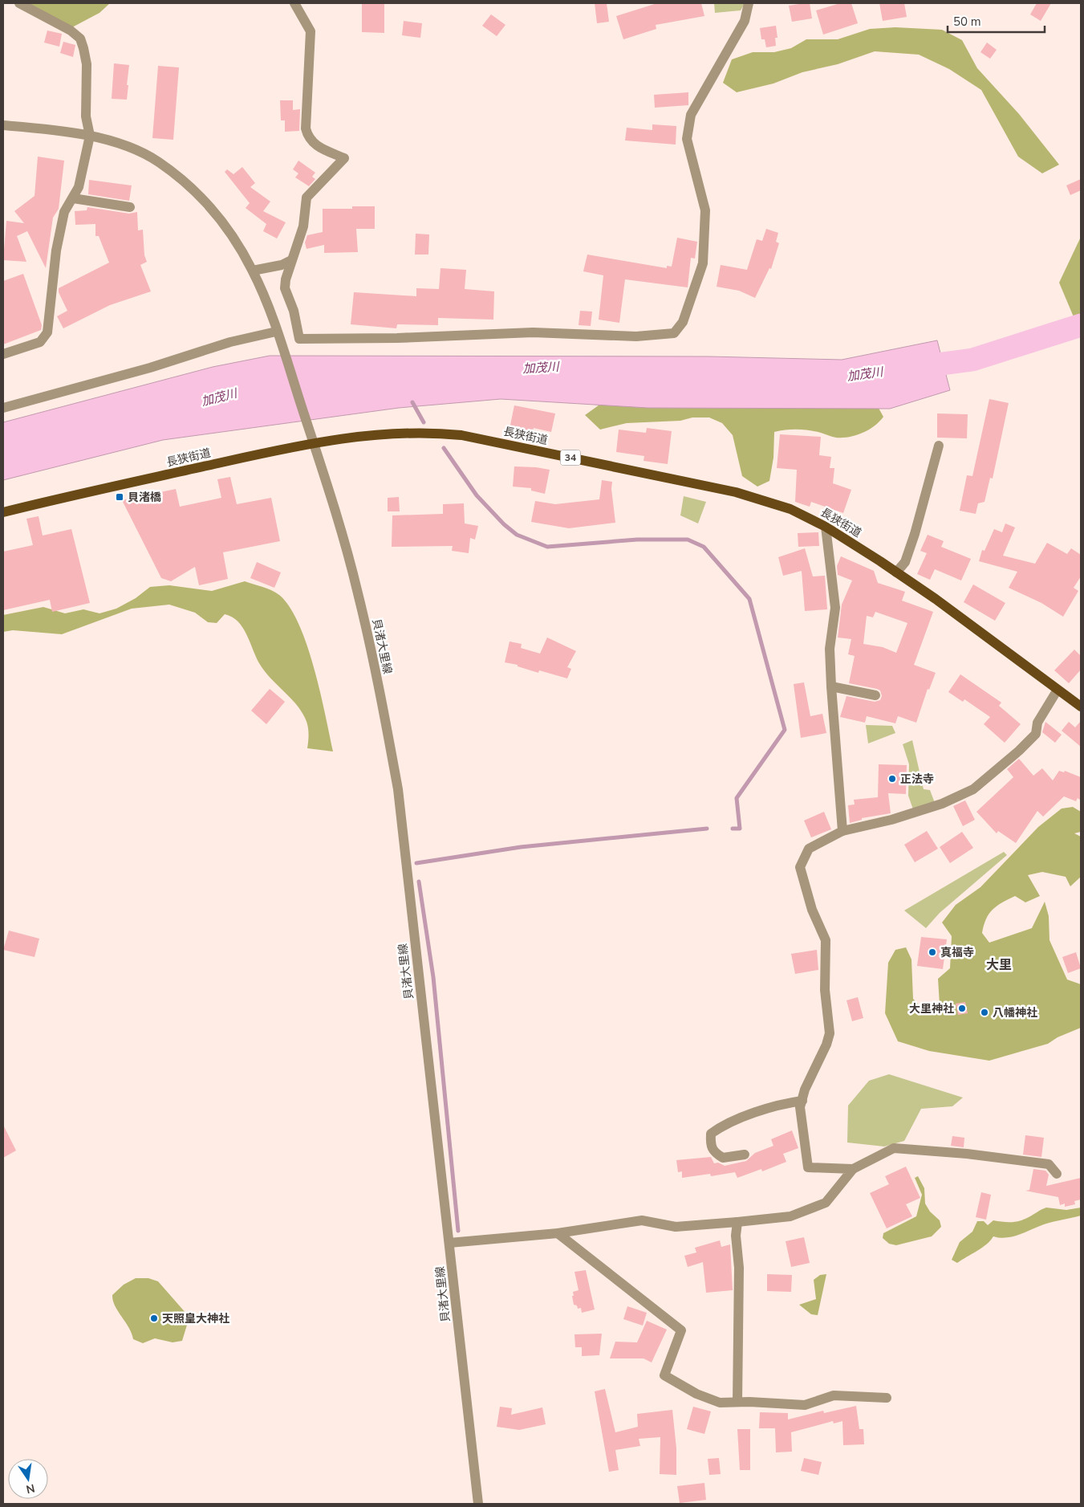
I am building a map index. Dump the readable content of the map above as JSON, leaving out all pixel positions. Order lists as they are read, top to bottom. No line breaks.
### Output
{"streets":{"main road":["長狭街道","34"],"street":["貝渚大里線"]},"crossings":[["長狭街道","貝渚大里線"]],"districts":["大里"],"water":["加茂川"],"places":{"transit":["貝渚橋"],"other":["正法寺","真福寺","大里神社","八幡神社","天照皇大神社"]},"scale_bar":"50 m","north":"bottom"}
